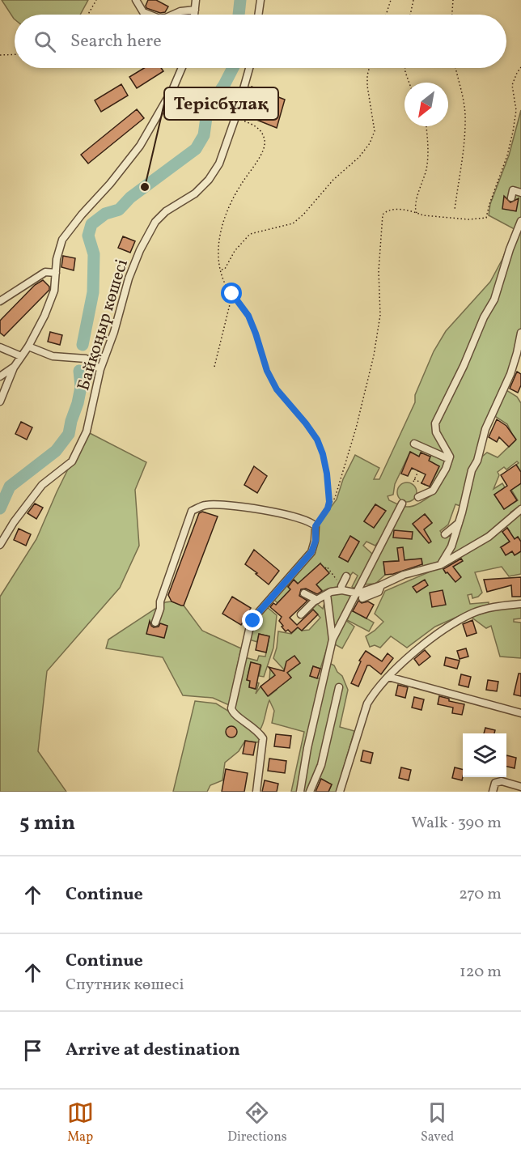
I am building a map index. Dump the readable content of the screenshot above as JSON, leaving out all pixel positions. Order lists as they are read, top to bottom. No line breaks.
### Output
{"streets":{"street":["Байқоңыр көшесі"]},"places":["Терісбұлақ"],"north":"bottom left","page":{"search":"Search here","heading":["5 min","Walk · 390 m"],"list":[["Continue","270 m"],["Continue","Спутник көшесі","120 m"],"Arrive at destination"],"nav":["Map","Directions","Saved"]}}
